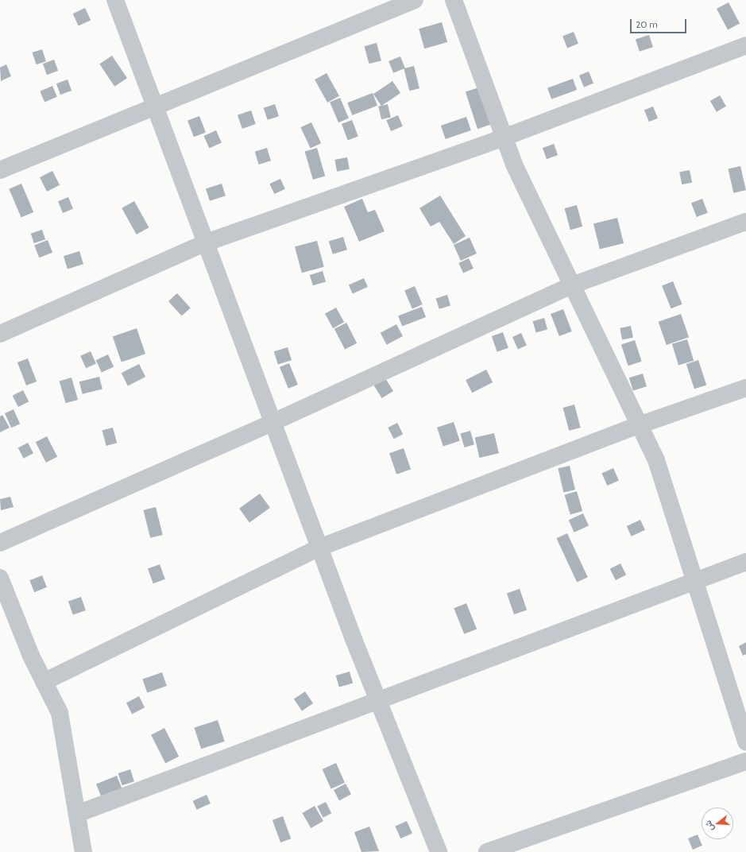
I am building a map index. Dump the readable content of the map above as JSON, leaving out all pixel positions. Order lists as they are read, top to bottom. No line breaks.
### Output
{"scale_bar":"20 m","north":"left"}
